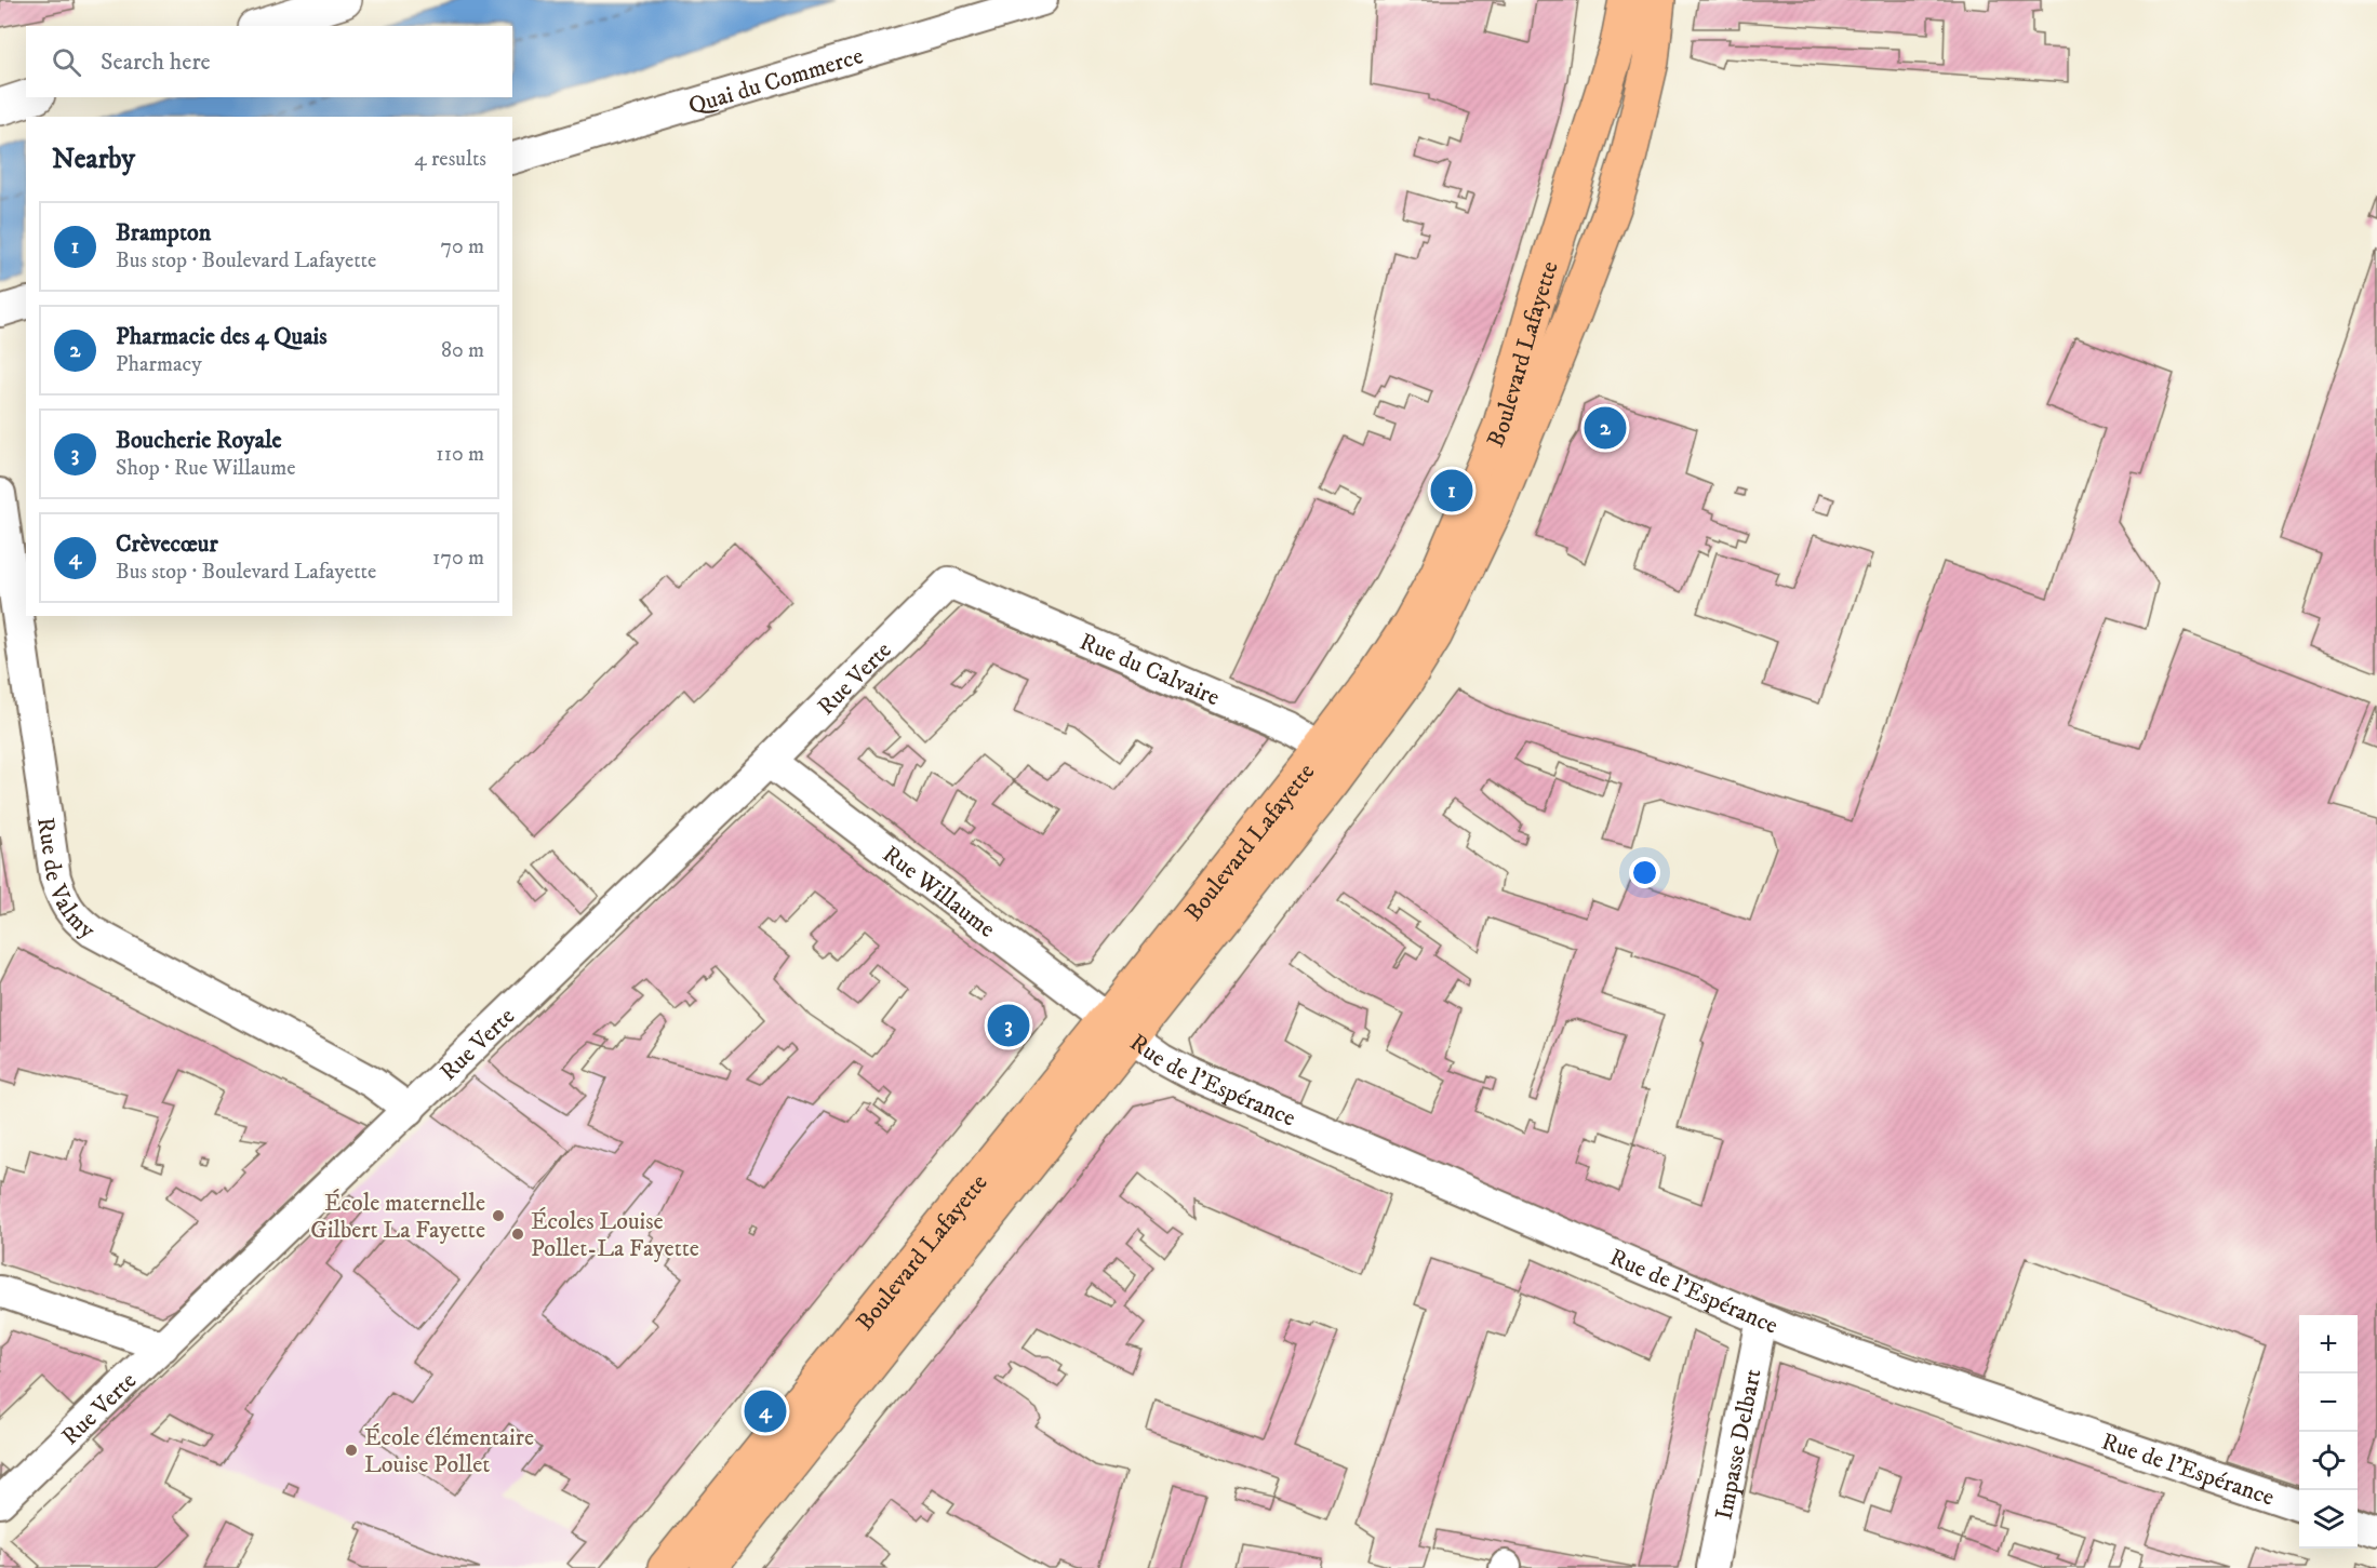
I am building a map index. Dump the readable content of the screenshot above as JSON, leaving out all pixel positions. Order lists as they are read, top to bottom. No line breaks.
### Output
{"streets":{"main road":["Boulevard Lafayette"],"street":["Quai du Commerce","Rue du Calvaire","Rue Verte","Rue de Valmy","Rue Willaume","Rue de l'Espérance","Impasse Delbart"]},"crossings":[["Boulevard Lafayette","Rue du Calvaire"],["Boulevard Lafayette","Rue Willaume"],["Boulevard Lafayette","Rue de l'Espérance"],["Rue du Calvaire","Rue Verte"],["Rue Verte","Rue de Valmy"],["Rue Verte","Rue Willaume"],["Rue Willaume","Rue de l'Espérance"],["Rue de l'Espérance","Impasse Delbart"]],"places":["École maternelle Gilbert La Fayette","Écoles Louise Pollet-La Fayette","École élémentaire Louise Pollet"],"page":{"search":"Search here","heading":["Nearby","4 results"],"list":[{"mark":"1","name":"Brampton","note":"Bus stop · Boulevard Lafayette","value":"70 m"},{"mark":"2","name":"Pharmacie des 4 Quais","note":"Pharmacy","value":"80 m"},{"mark":"3","name":"Boucherie Royale","note":"Shop · Rue Willaume","value":"110 m"},{"mark":"4","name":"Crèvecœur","note":"Bus stop · Boulevard Lafayette","value":"170 m"}],"pins":["2","1","3","4"],"map_buttons":["+","−"]}}
